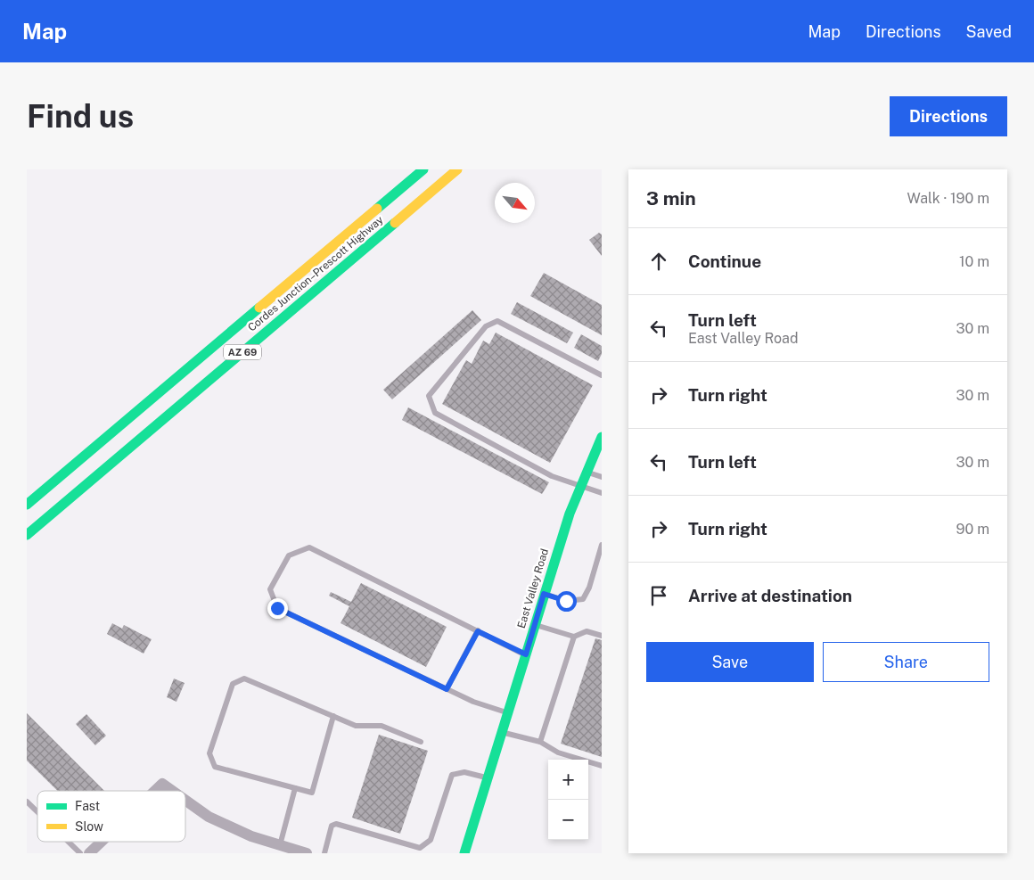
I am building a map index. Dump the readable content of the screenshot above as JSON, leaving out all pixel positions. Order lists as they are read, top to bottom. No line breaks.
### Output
{"streets":{"main road":["Cordes Junction–Prescott Highway","AZ 69","East Valley Road"]},"legend":["Fast","Slow"],"north":"bottom right","page":{"header":"Map","nav":["Map","Directions","Saved"],"buttons":["Directions",["Save","Share"]],"title":"Find us","heading":["3 min","Walk · 190 m"],"list":[["Continue","10 m"],["Turn left","East Valley Road","30 m"],["Turn right","30 m"],["Turn left","30 m"],["Turn right","90 m"],"Arrive at destination"],"map_buttons":["+","−"]}}
